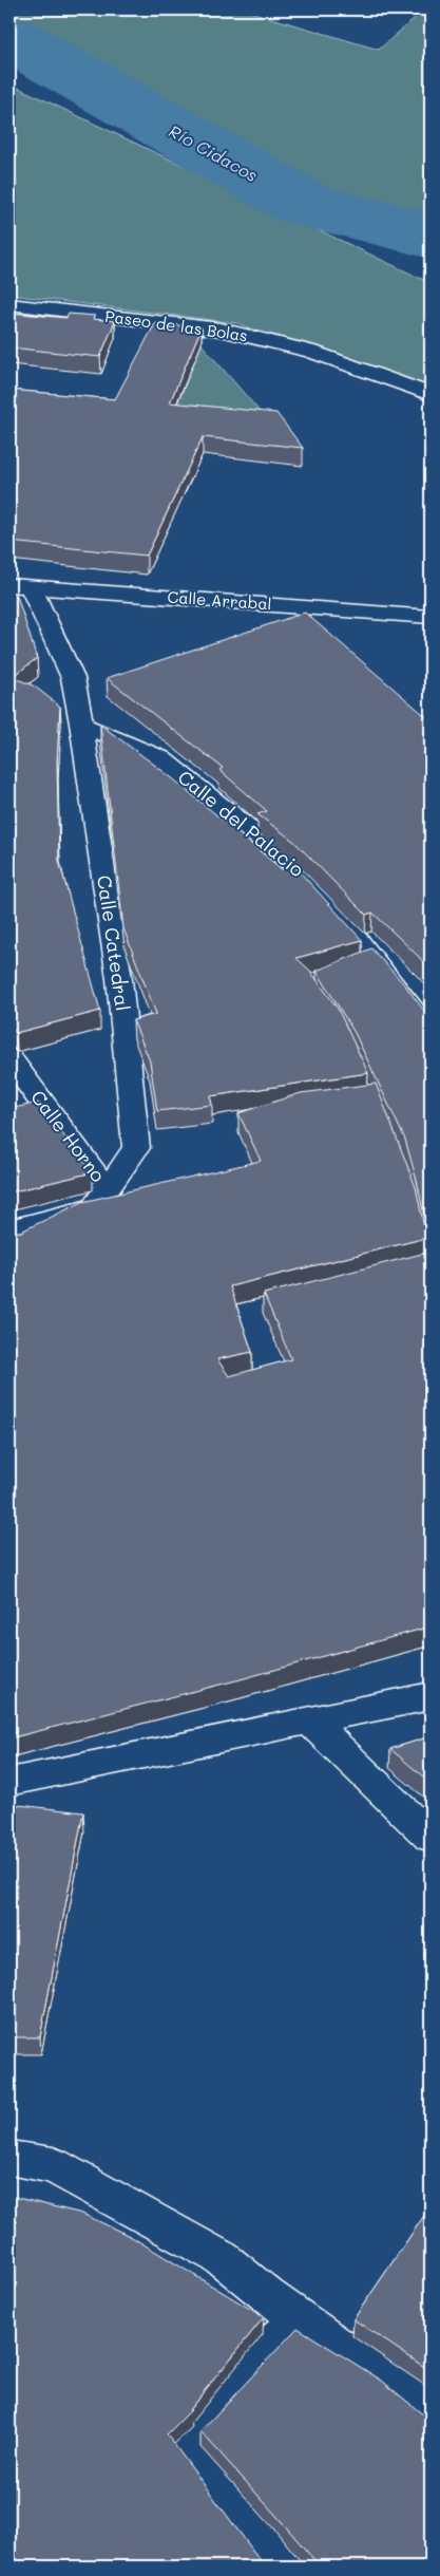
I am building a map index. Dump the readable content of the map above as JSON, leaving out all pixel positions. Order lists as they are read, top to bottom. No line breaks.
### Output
{"streets":{"street":["Paseo de las Bolas","Calle Arrabal","Calle del Palacio","Calle Catedral","Calle Horno"]},"crossings":[["Calle Arrabal","Calle Catedral"],["Calle del Palacio","Calle Catedral"],["Calle Catedral","Calle Horno"]],"water":["Río Cidacos"]}
